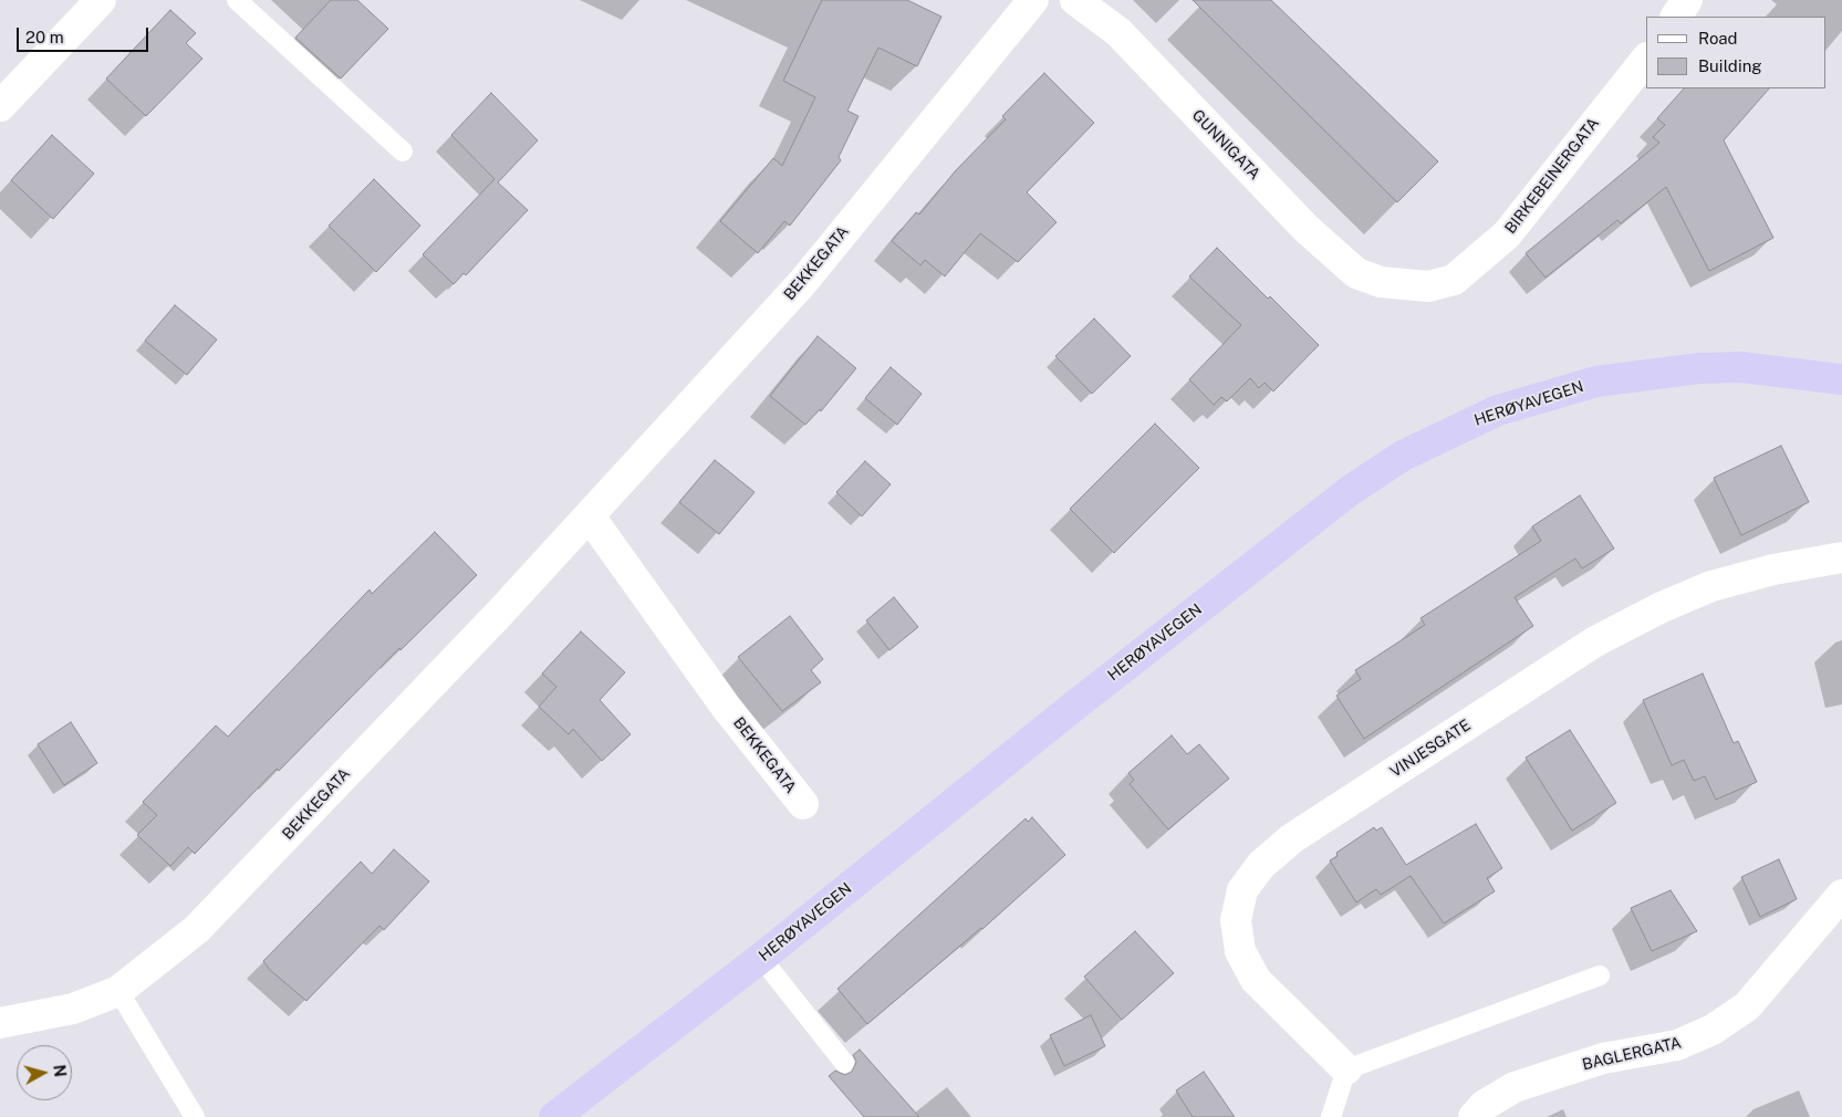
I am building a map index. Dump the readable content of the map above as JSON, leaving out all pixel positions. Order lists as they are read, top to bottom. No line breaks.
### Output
{"streets":{"highway":["HERØYAVEGEN"],"street":["GUNNIGATA","BIRKEBEINERGATA","BEKKEGATA","VINJESGATE","BAGLERGATA"]},"crossings":[["GUNNIGATA","BIRKEBEINERGATA"]],"legend":["Road","Building"],"scale_bar":"20 m","north":"right"}
